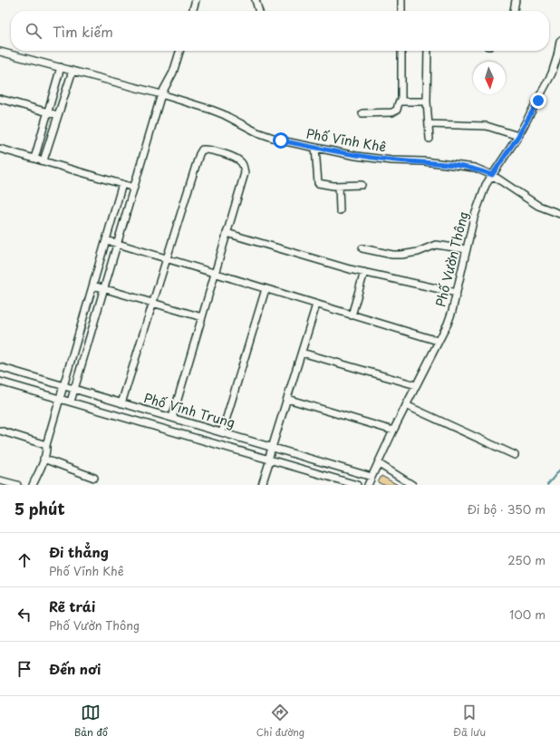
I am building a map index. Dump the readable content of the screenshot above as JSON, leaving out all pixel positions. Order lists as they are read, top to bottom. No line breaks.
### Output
{"streets":{"street":["Phố Vĩnh Khê","Phố Vườn Thông","Phố Vĩnh Trung"]},"crossings":[["Phố Vĩnh Khê","Phố Vườn Thông"],["Phố Vườn Thông","Phố Vĩnh Trung"]],"north":"bottom","page":{"search":"Tìm kiếm","heading":["5 phút","Đi bộ · 350 m"],"list":[["Đi thẳng","Phố Vĩnh Khê","250 m"],["Rẽ trái","Phố Vườn Thông","100 m"],"Đến nơi"],"nav":["Bản đồ","Chỉ đường","Đã lưu"]}}
